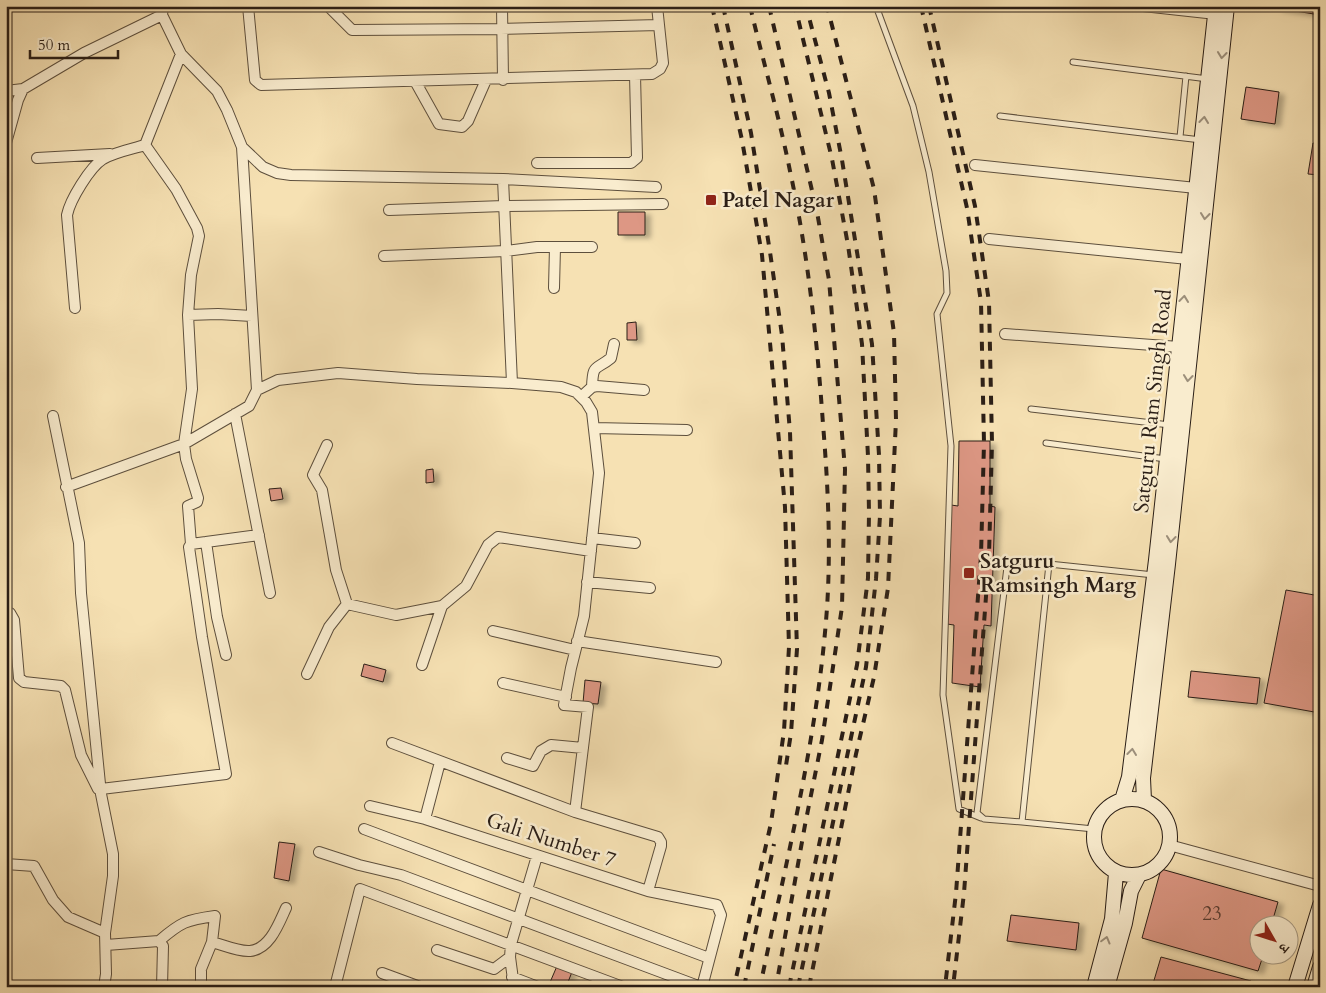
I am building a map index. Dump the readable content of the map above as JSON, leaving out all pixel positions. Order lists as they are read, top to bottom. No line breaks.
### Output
{"streets":{"street":["Satguru Ram Singh Road","Gali Number 7"]},"places":{"transit":["Patel Nagar","Satguru Ramsingh Marg"]},"house_numbers":["23"],"scale_bar":"50 m","north":"bottom right"}
